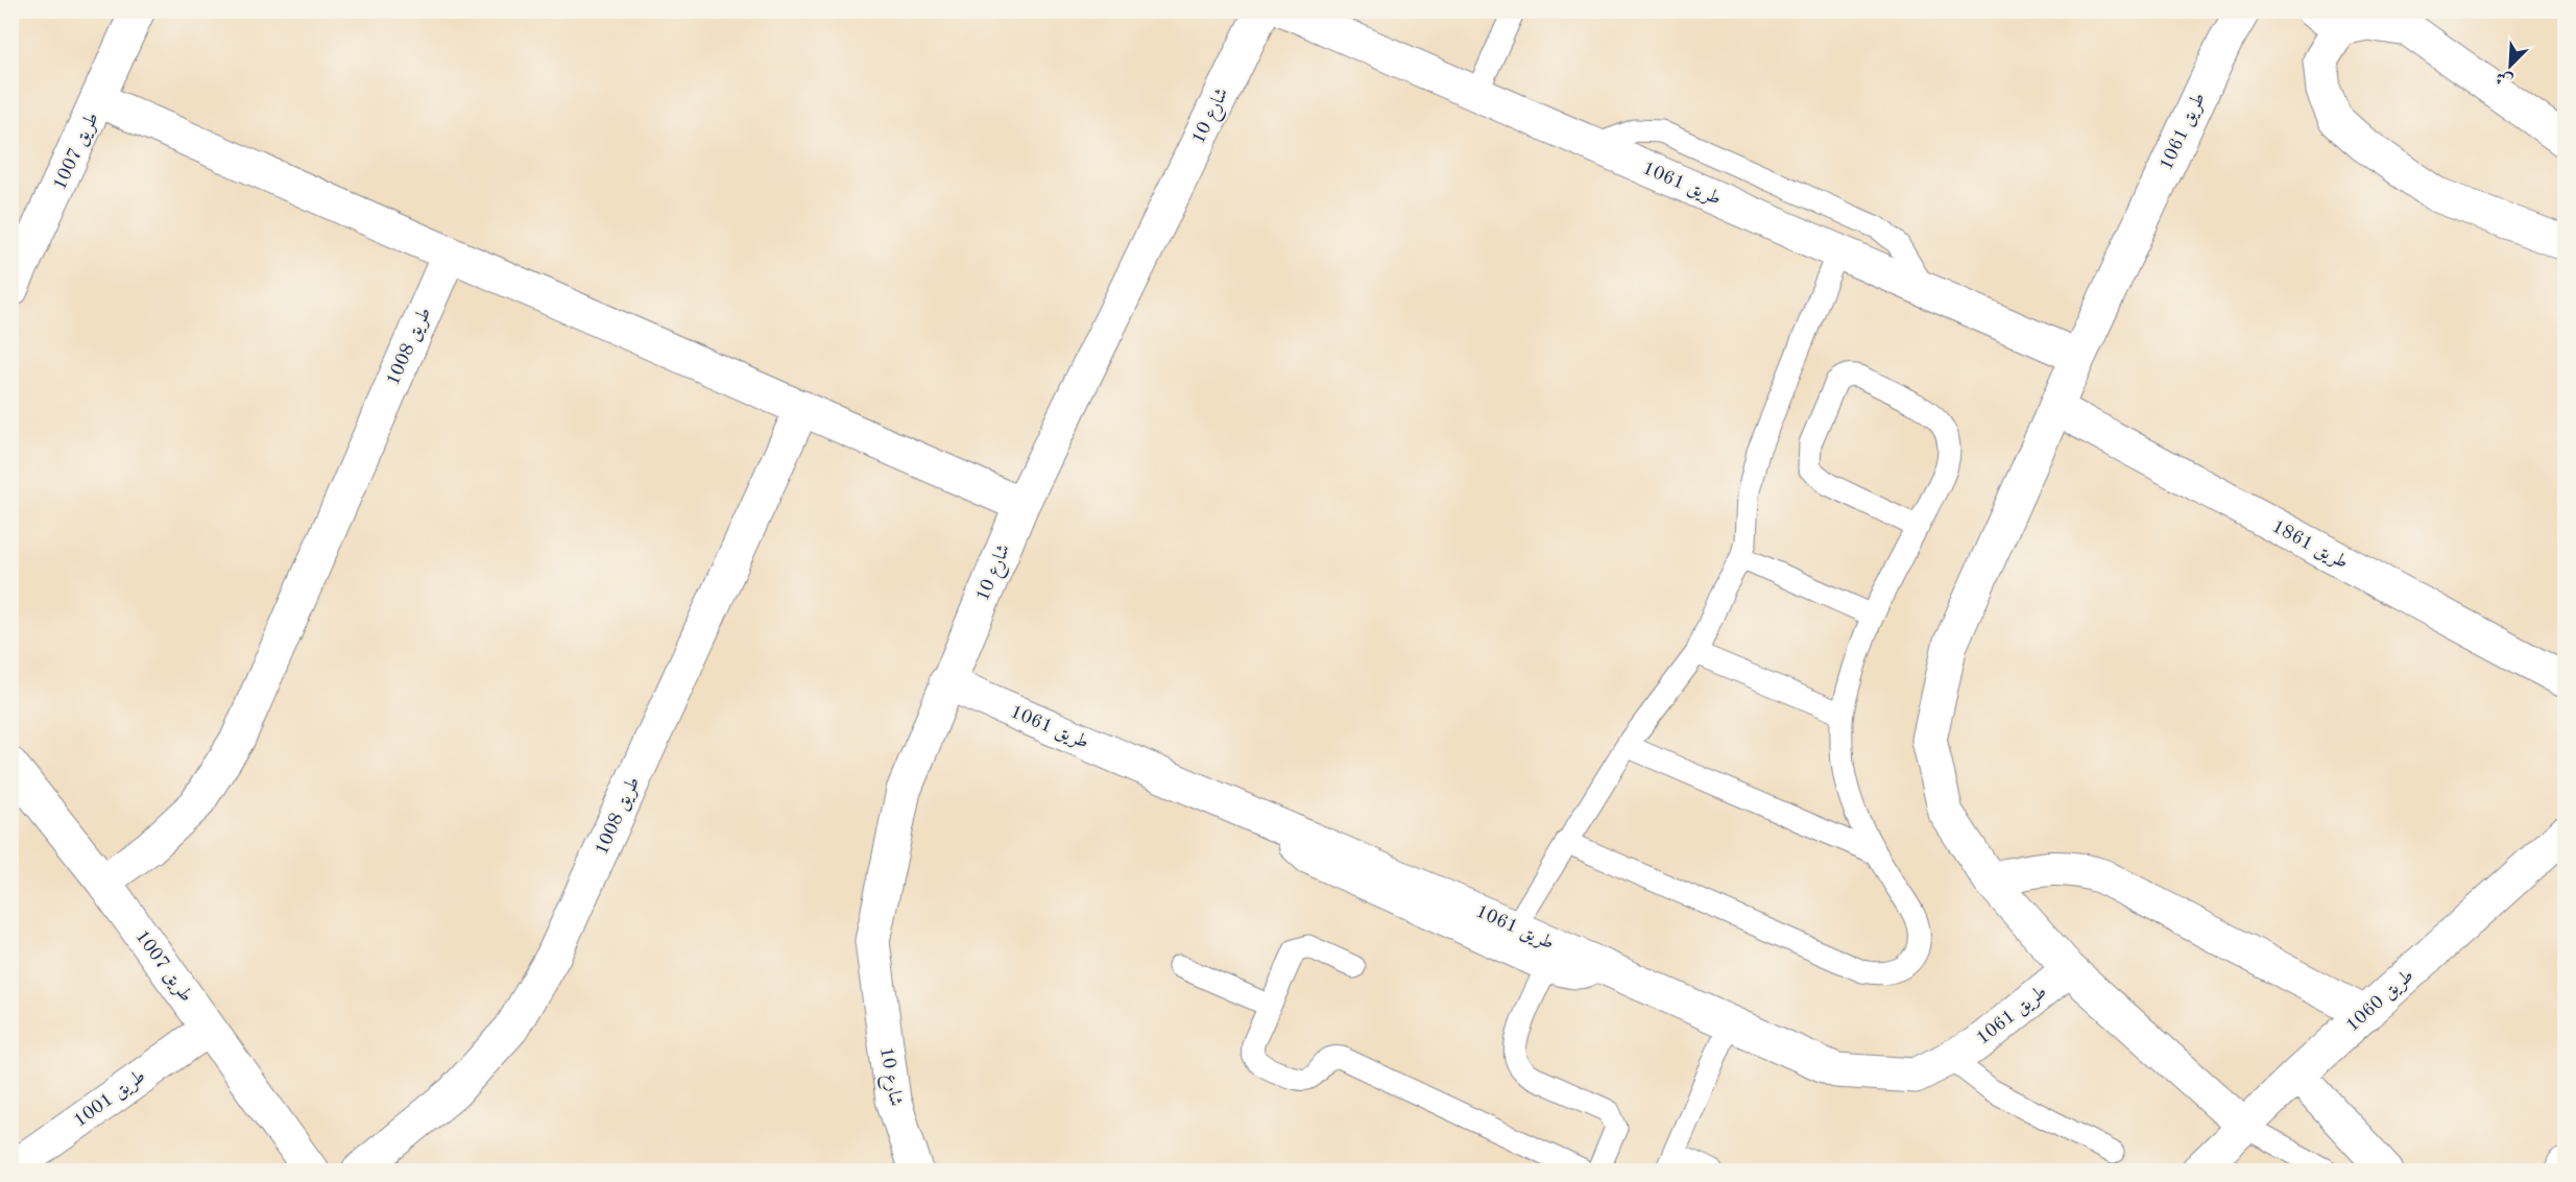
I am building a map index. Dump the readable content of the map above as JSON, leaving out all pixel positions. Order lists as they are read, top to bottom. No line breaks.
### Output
{"streets":{"street":["شارع 10","طريق 1061","طريق 1007","طريق 1008","طريق 1861","طريق 1060","طريق 1001"]},"crossings":[["شارع 10","طريق 1061"],["طريق 1061","طريق 1861"],["طريق 1061","طريق 1060"],["طريق 1007","طريق 1008"],["طريق 1007","طريق 1001"]],"north":"bottom left"}
